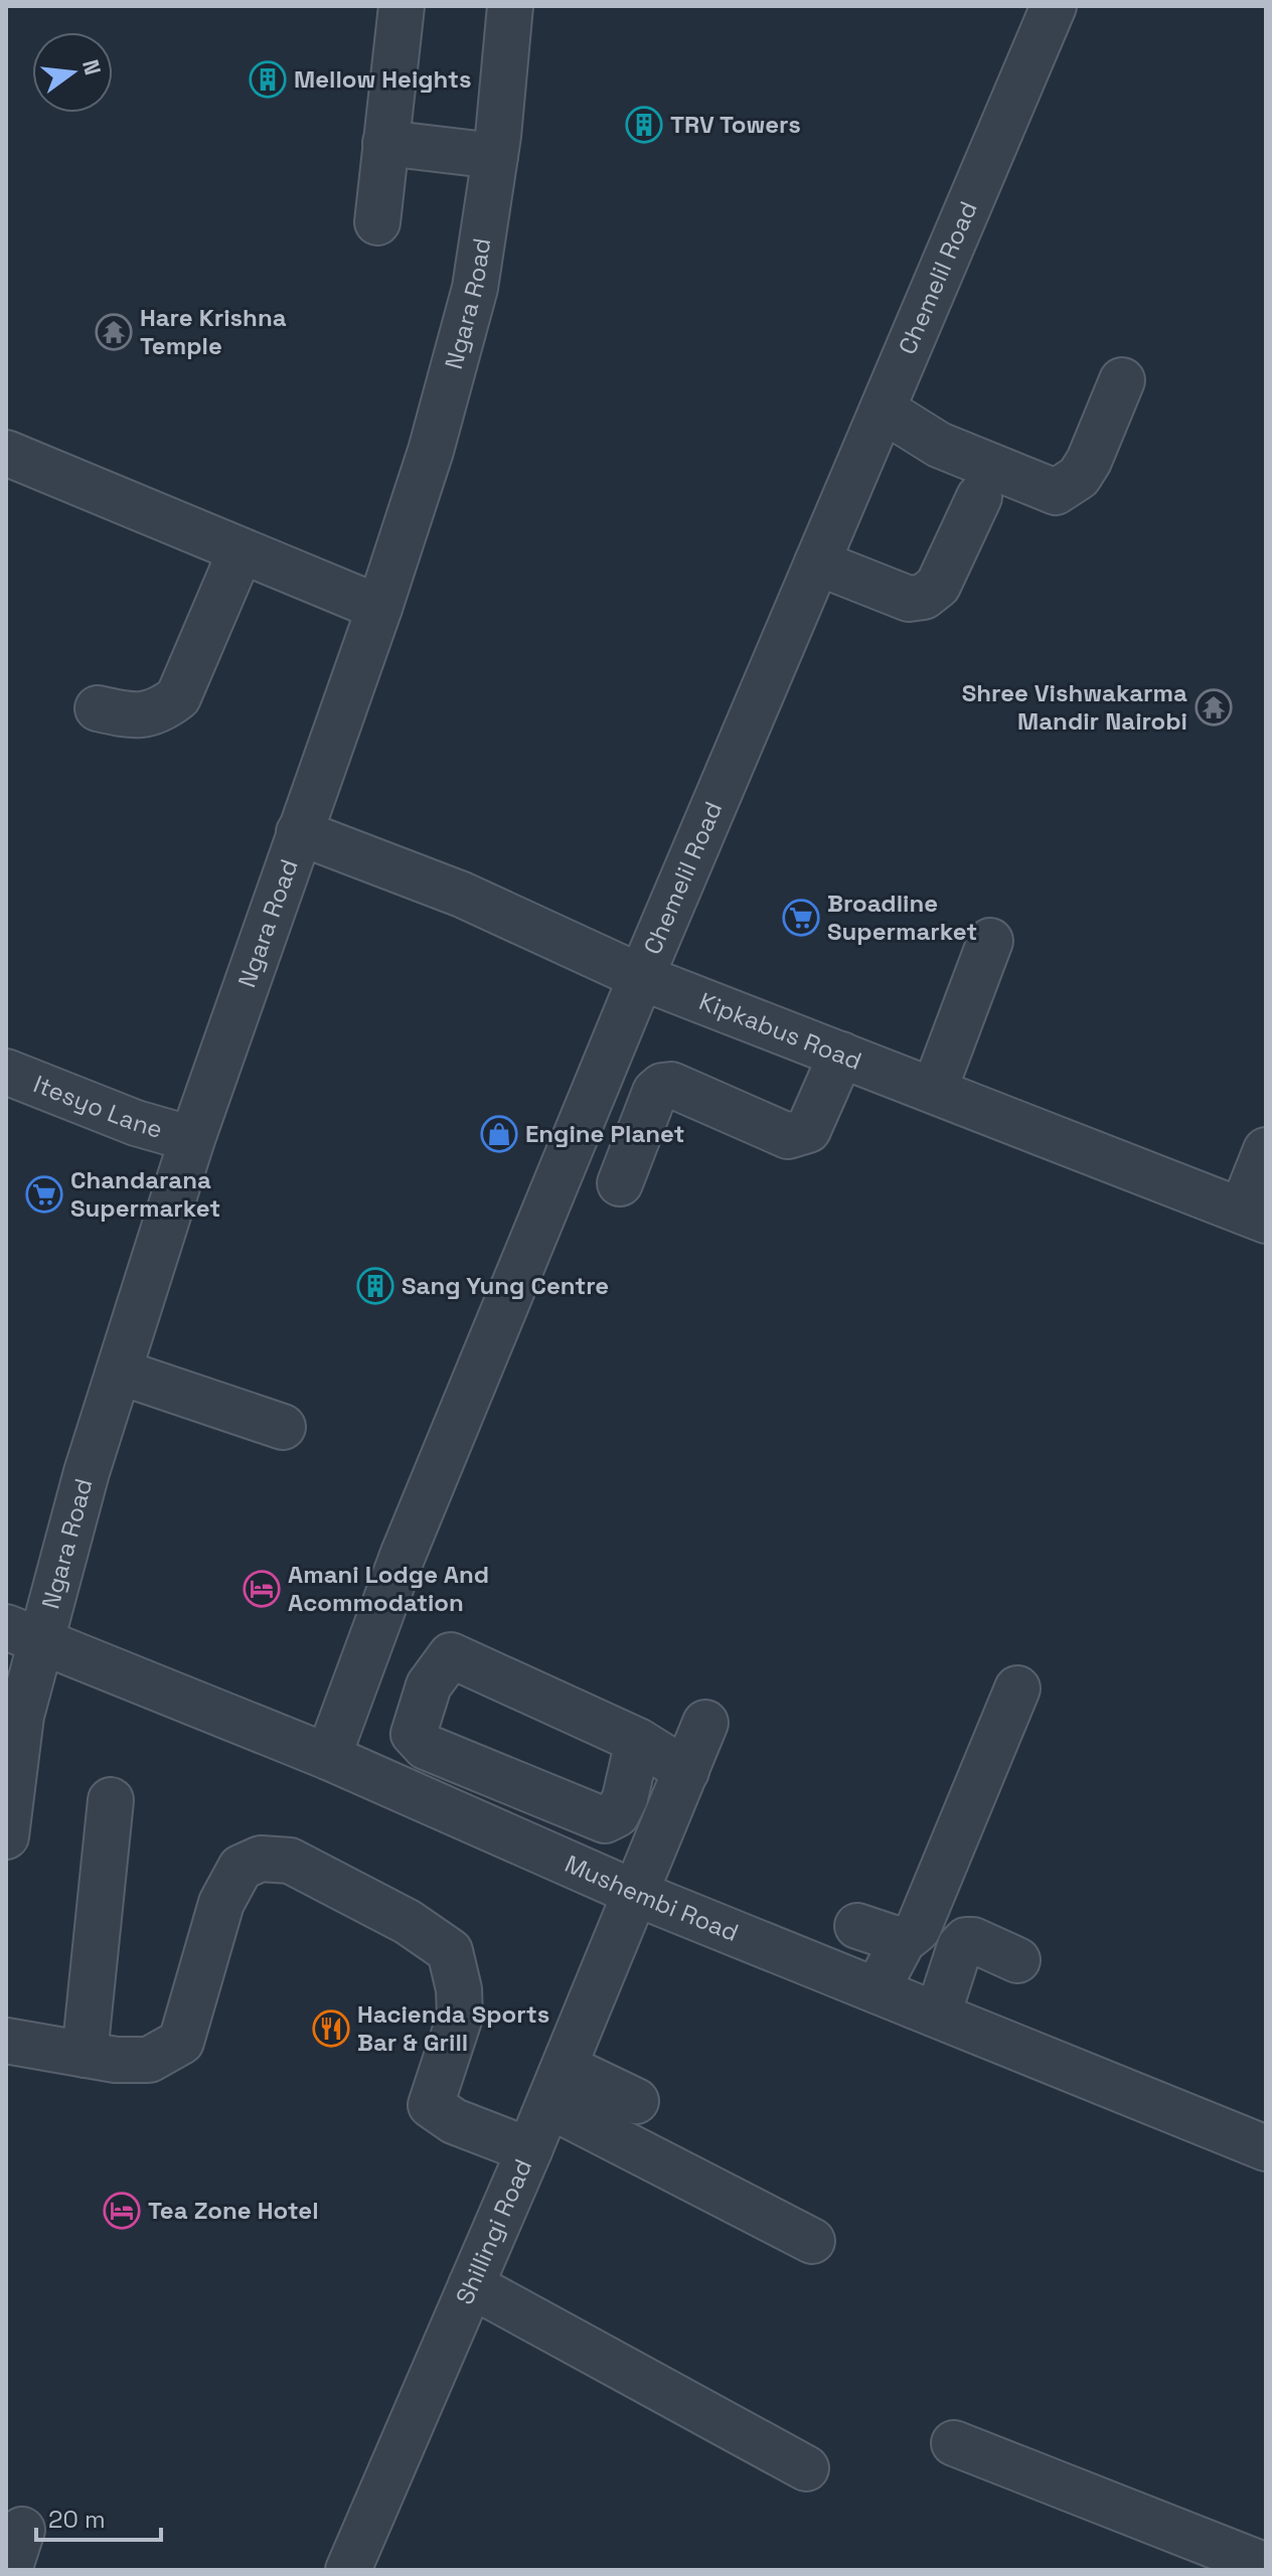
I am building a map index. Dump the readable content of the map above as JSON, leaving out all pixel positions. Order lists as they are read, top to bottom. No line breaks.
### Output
{"streets":{"street":["Chemelil Road","Ngara Road","Kipkabus Road","Itesyo Lane","Mushembi Road","Shillingi Road"]},"crossings":[["Chemelil Road","Kipkabus Road"],["Chemelil Road","Mushembi Road"],["Ngara Road","Kipkabus Road"],["Ngara Road","Itesyo Lane"],["Ngara Road","Mushembi Road"],["Mushembi Road","Shillingi Road"]],"places":{"building":["Mellow Heights","TRV Towers","Sang Yung Centre"],"temple":["Hare Krishna Temple","Shree Vishwakarma Mandir Nairobi"],"supermarket":["Broadline Supermarket","Chandarana Supermarket"],"shop":["Engine Planet"],"hotel":["Amani Lodge And Acommodation","Tea Zone Hotel"],"restaurant":["Hacienda Sports Bar & Grill"]},"scale_bar":"20 m","north":"right"}
